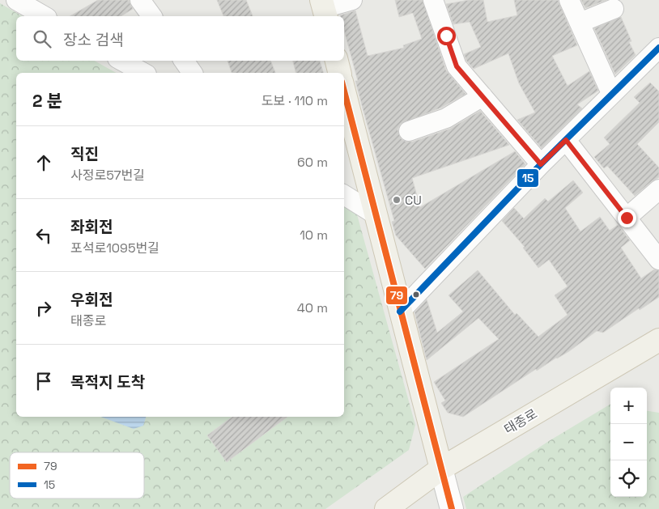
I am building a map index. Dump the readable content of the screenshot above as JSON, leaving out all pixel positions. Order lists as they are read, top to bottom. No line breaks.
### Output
{"streets":{"main road":["태종로"]},"places":["CU"],"lines":["transit line 15","transit line 79"],"legend":["79","15"],"page":{"search":"장소 검색","heading":["2 분","도보 · 110 m"],"list":[["직진","사정로57번길","60 m"],["좌회전","포석로1095번길","10 m"],["우회전","태종로","40 m"],"목적지 도착"],"map_buttons":["+","−"]}}
